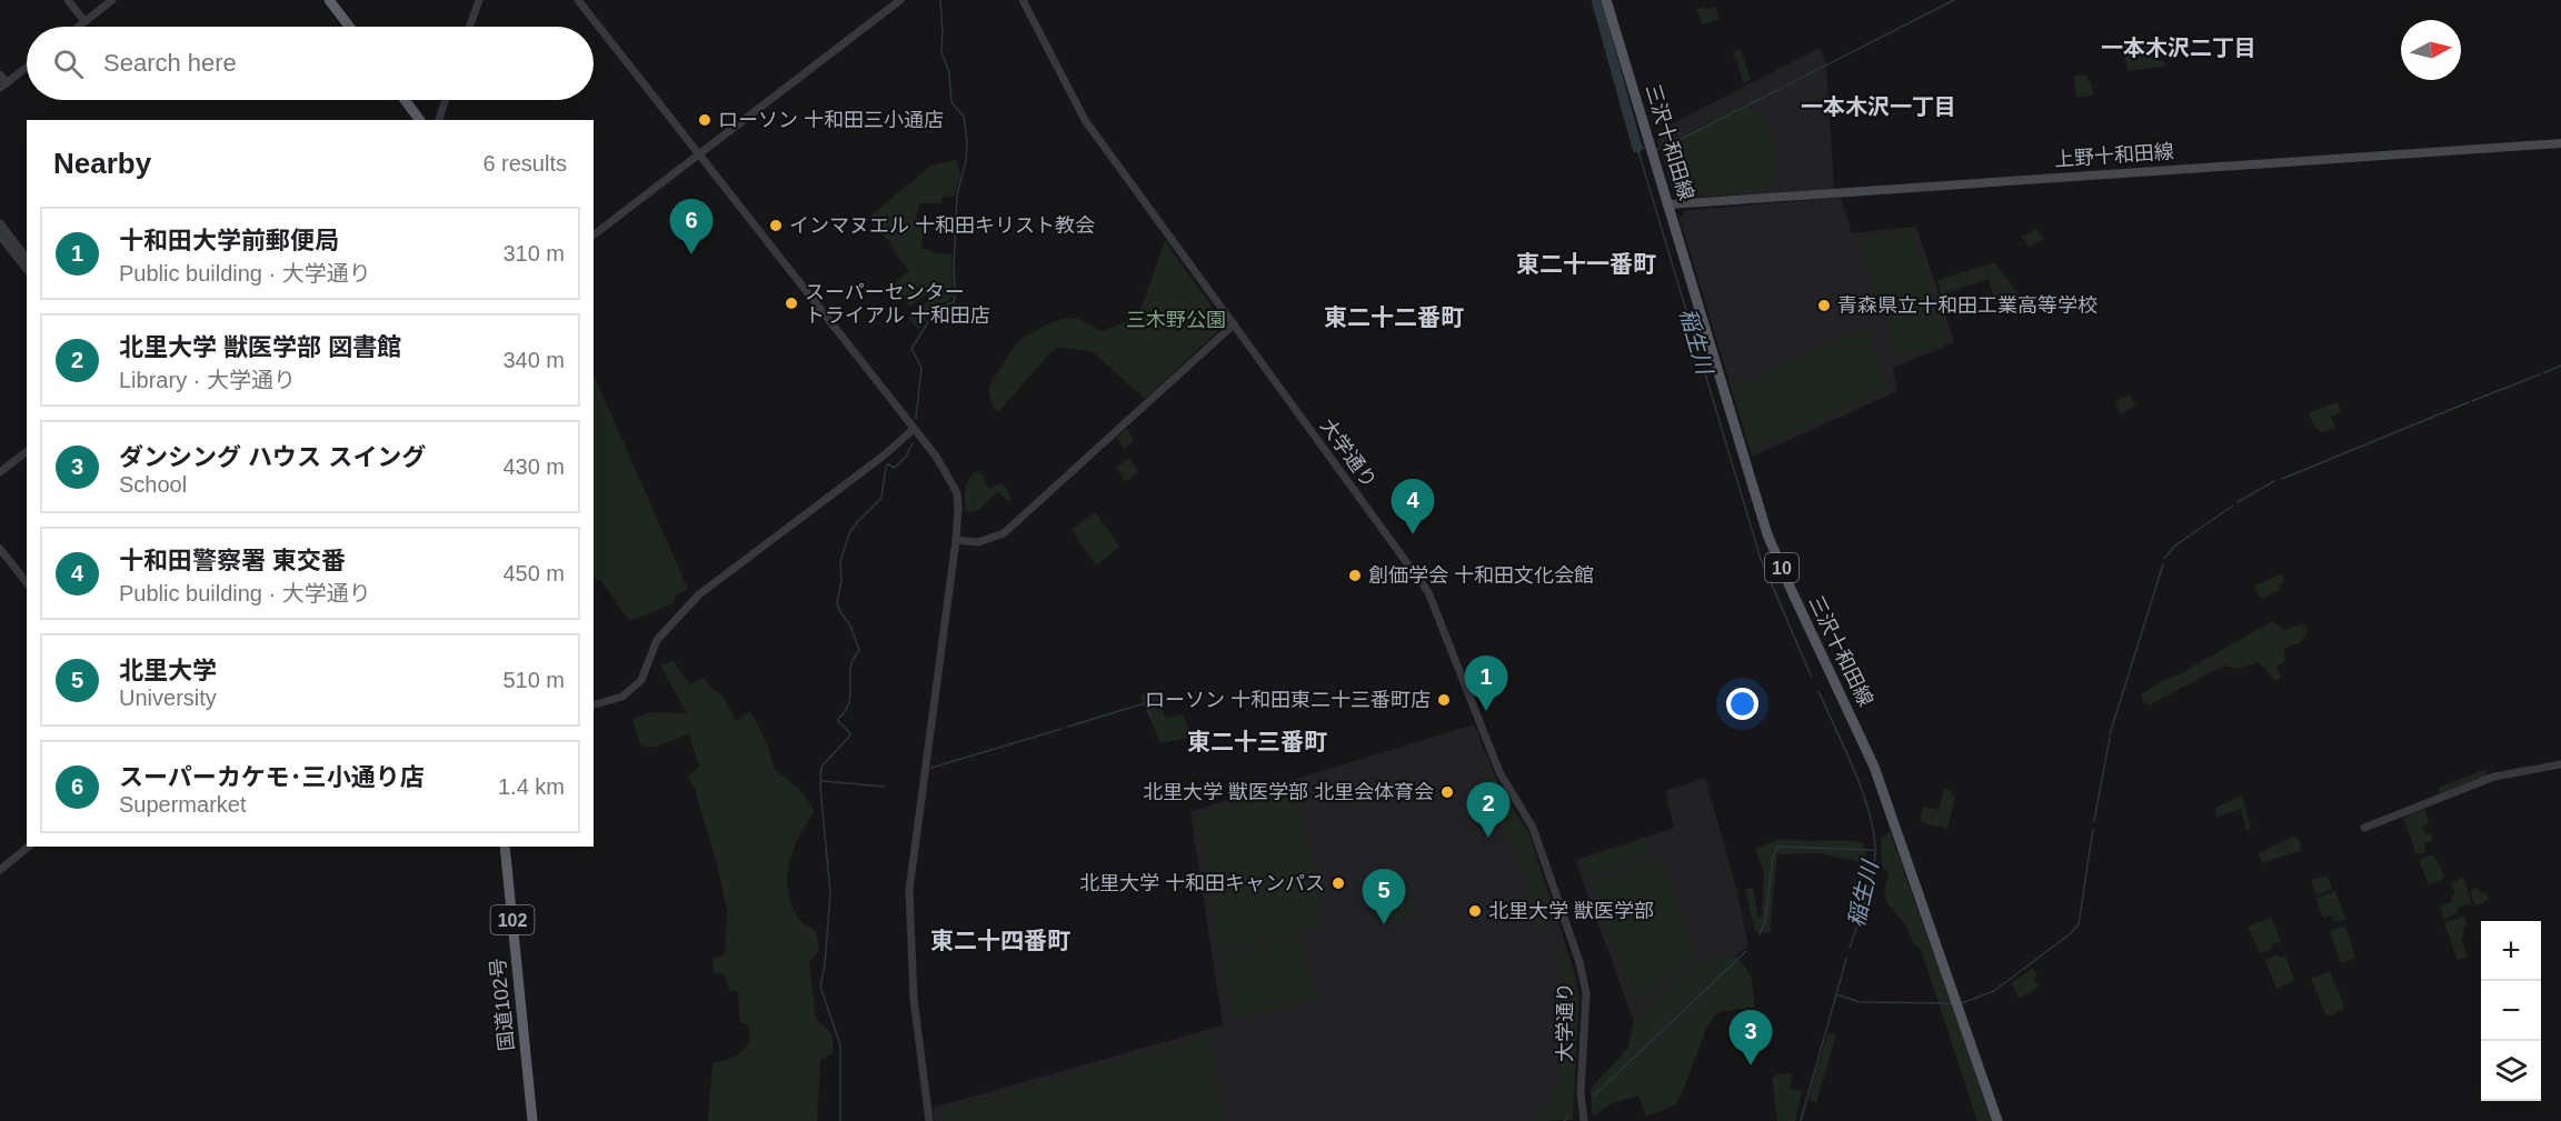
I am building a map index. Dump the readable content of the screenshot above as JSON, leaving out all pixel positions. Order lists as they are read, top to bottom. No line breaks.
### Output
{"streets":{"highway":["102","国道102号"],"main road":["三沢十和田線","上野十和田線","10"],"street":["大学通り"]},"crossings":[["三沢十和田線","上野十和田線"]],"districts":["一本木沢二丁目","一本木沢一丁目","東二十一番町","東二十二番町","東二十三番町","東二十四番町"],"water":["稲生川"],"parks":["三木野公園"],"places":["ローソン 十和田三小通店","インマヌエル 十和田キリスト教会","スーパーセンター トライアル 十和田店","青森県立十和田工業高等学校","創価学会 十和田文化会館","ローソン 十和田東二十三番町店","北里大学 獣医学部 北里会体育会","北里大学 十和田キャンパス","北里大学 獣医学部"],"north":"right","page":{"search":"Search here","heading":["Nearby","6 results"],"pins":["6","4","1","2","5","3"],"list":[{"mark":"1","name":"十和田大学前郵便局","note":"Public building · 大学通り","value":"310 m"},{"mark":"2","name":"北里大学 獣医学部 図書館","note":"Library · 大学通り","value":"340 m"},{"mark":"3","name":"ダンシング ハウス スイング","note":"School","value":"430 m"},{"mark":"4","name":"十和田警察署 東交番","note":"Public building · 大学通り","value":"450 m"},{"mark":"5","name":"北里大学","note":"University","value":"510 m"},{"mark":"6","name":"スーパーカケモ･三小通り店","note":"Supermarket","value":"1.4 km"}],"map_buttons":["+","−"]}}
